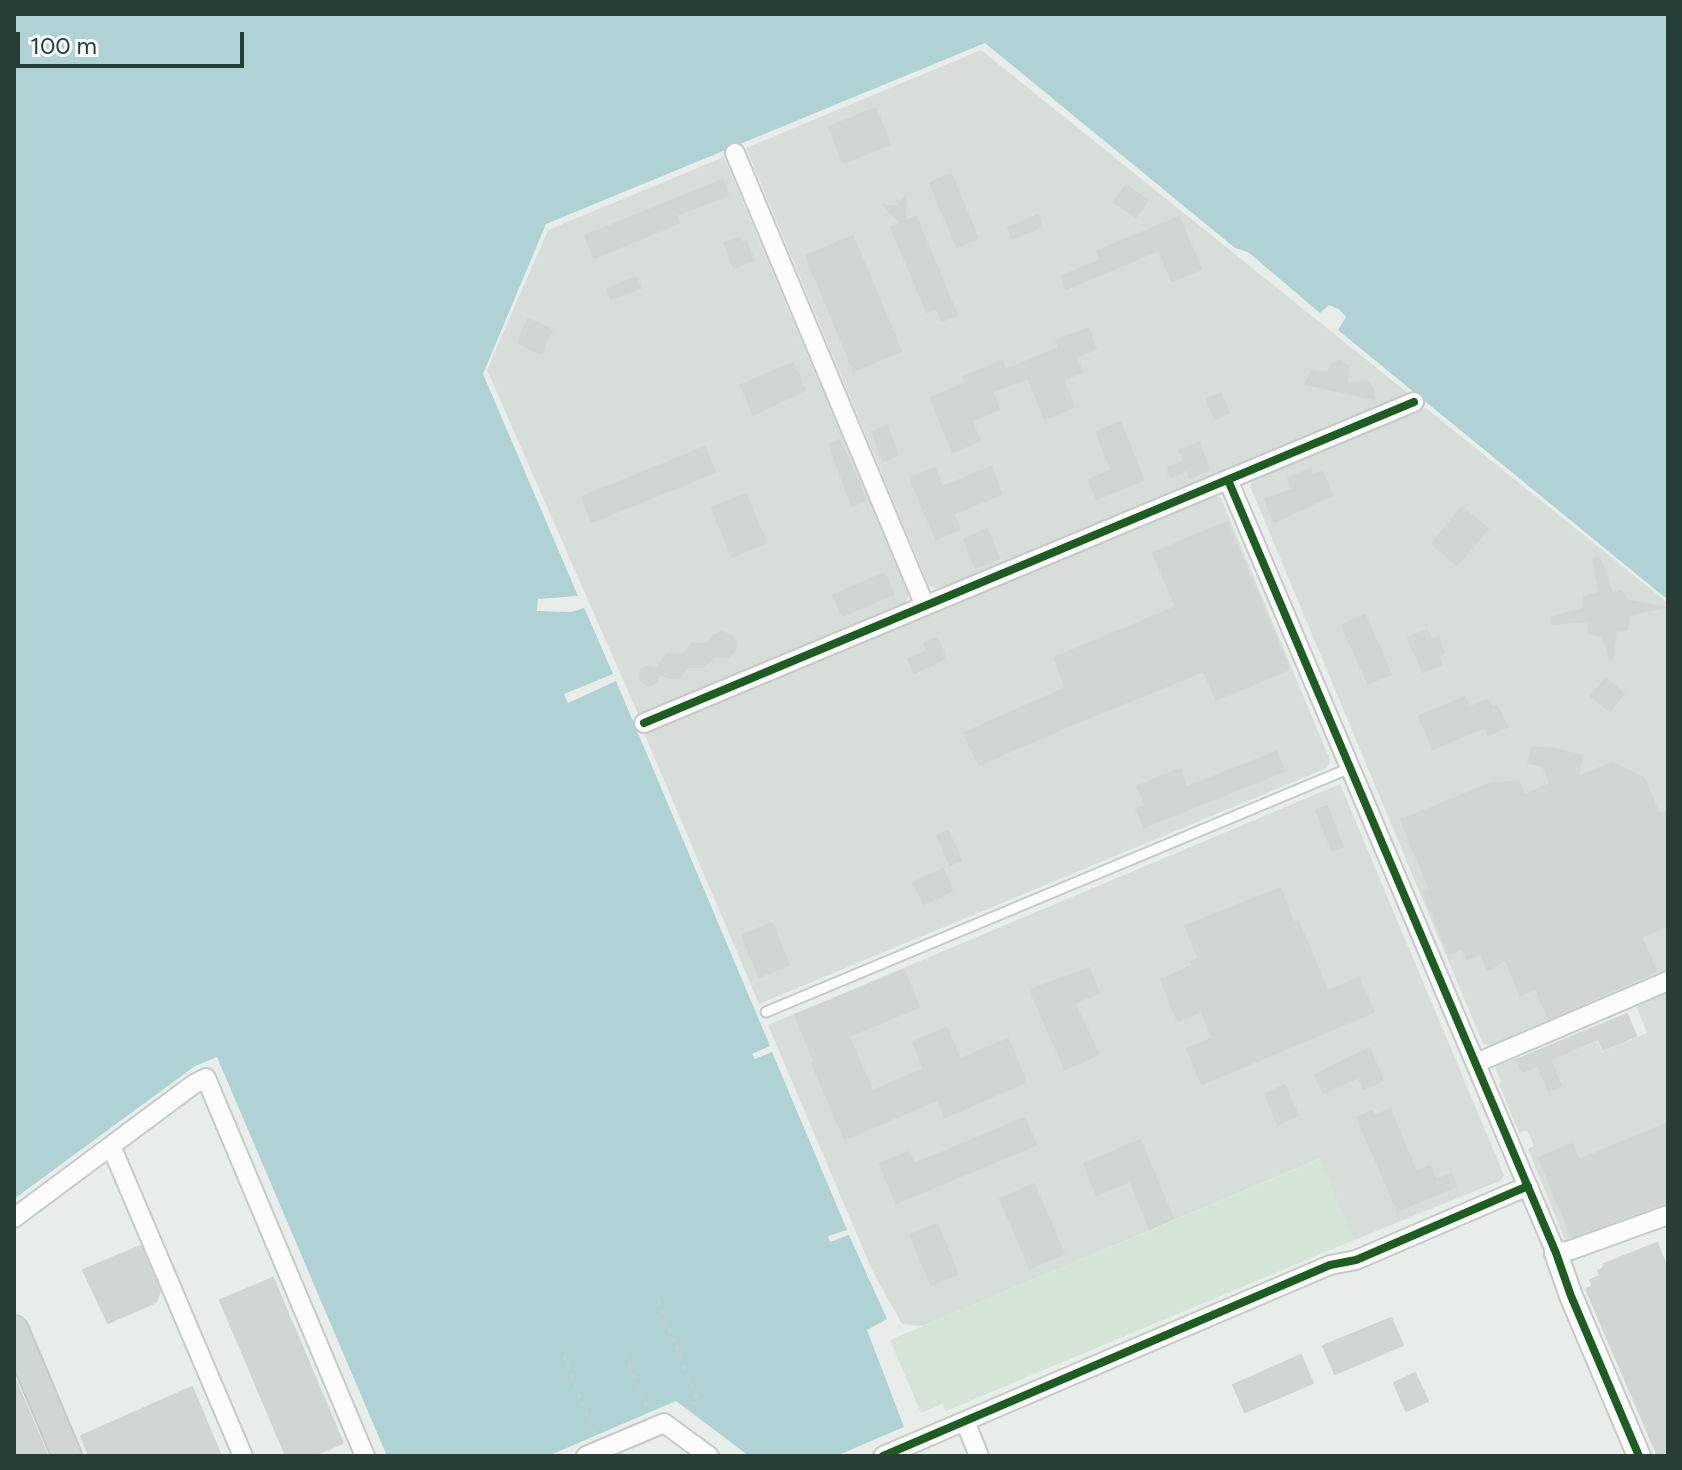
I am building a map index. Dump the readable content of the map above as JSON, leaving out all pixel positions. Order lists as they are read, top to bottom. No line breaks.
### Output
{"scale_bar":"100 m"}
